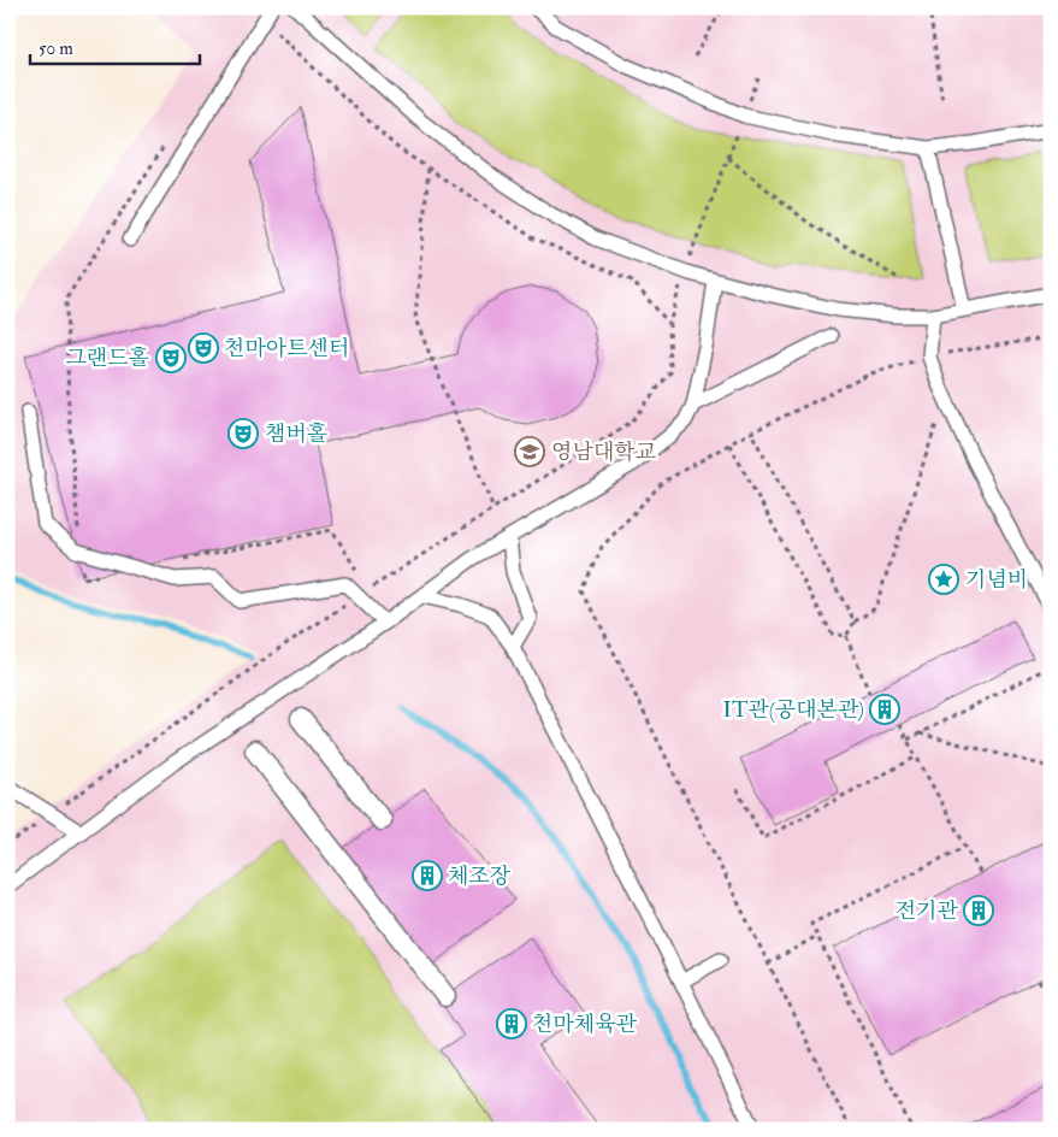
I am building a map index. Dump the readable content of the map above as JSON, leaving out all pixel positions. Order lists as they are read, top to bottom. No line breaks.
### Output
{"places":{"theatre":["천마아트센터","그랜드홀","챔버홀"],"school or university":["영남대학교"],"place":["기념비"],"building":["IT관(공대본관)","체조장","전기관","천마체육관"]},"scale_bar":"50 m"}
